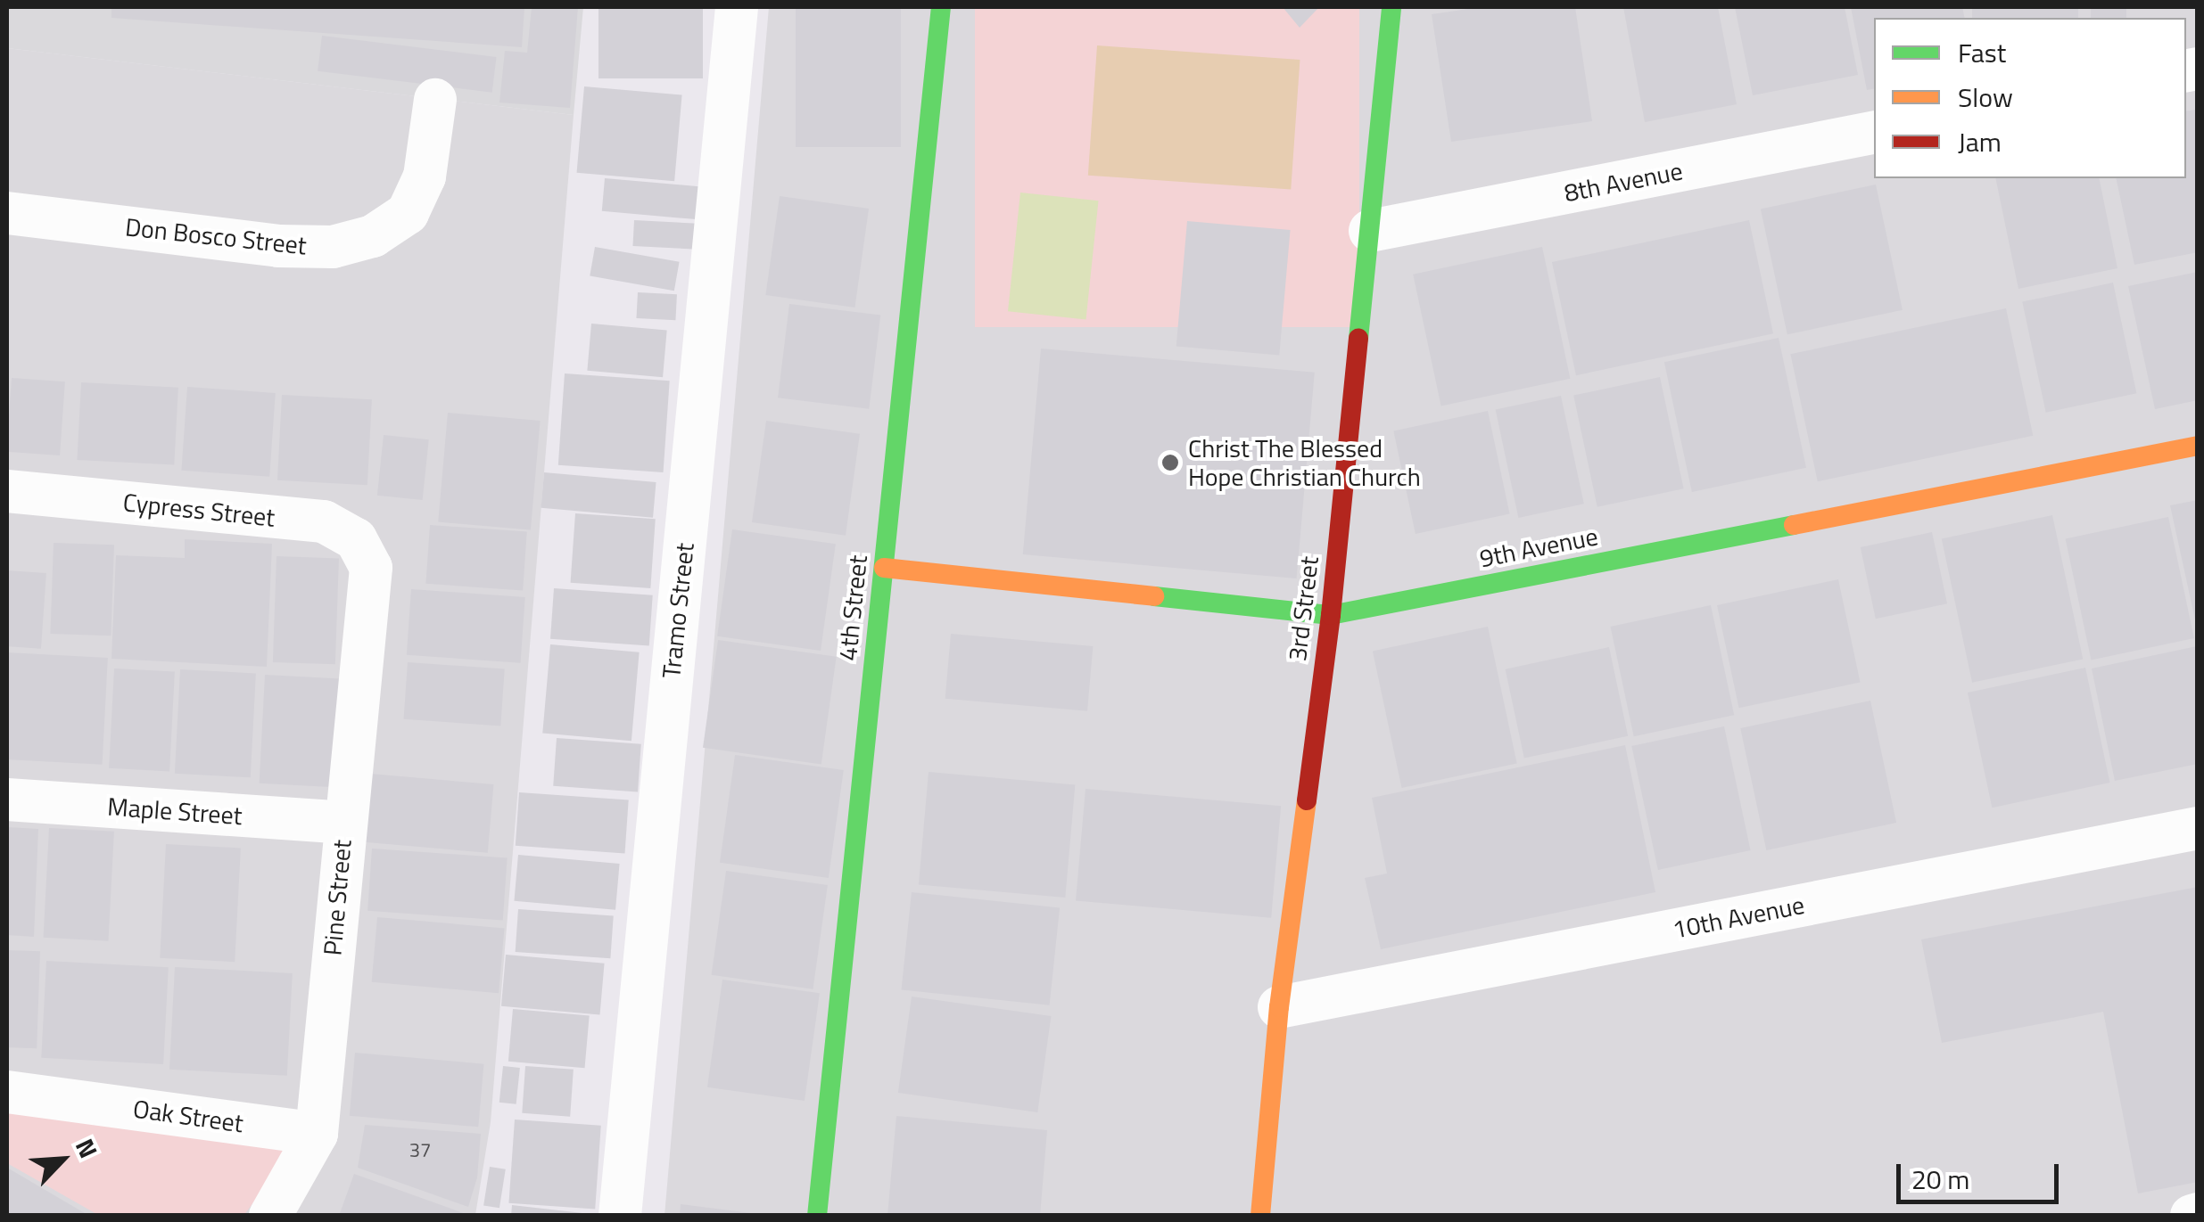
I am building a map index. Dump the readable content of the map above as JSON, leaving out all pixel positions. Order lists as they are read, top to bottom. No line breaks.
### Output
{"streets":{"street":["8th Avenue","Don Bosco Street","Cypress Street","9th Avenue","4th Street","3rd Street","Tramo Street","Maple Street","Pine Street","10th Avenue","Oak Street"]},"crossings":[["8th Avenue","3rd Street"],["Cypress Street","Pine Street"],["9th Avenue","4th Street"],["9th Avenue","3rd Street"],["3rd Street","10th Avenue"],["Maple Street","Pine Street"],["Pine Street","Oak Street"]],"places":["Christ The Blessed Hope Christian Church"],"house_numbers":["37"],"legend":["Fast","Slow","Jam"],"scale_bar":"20 m","north":"top right"}
